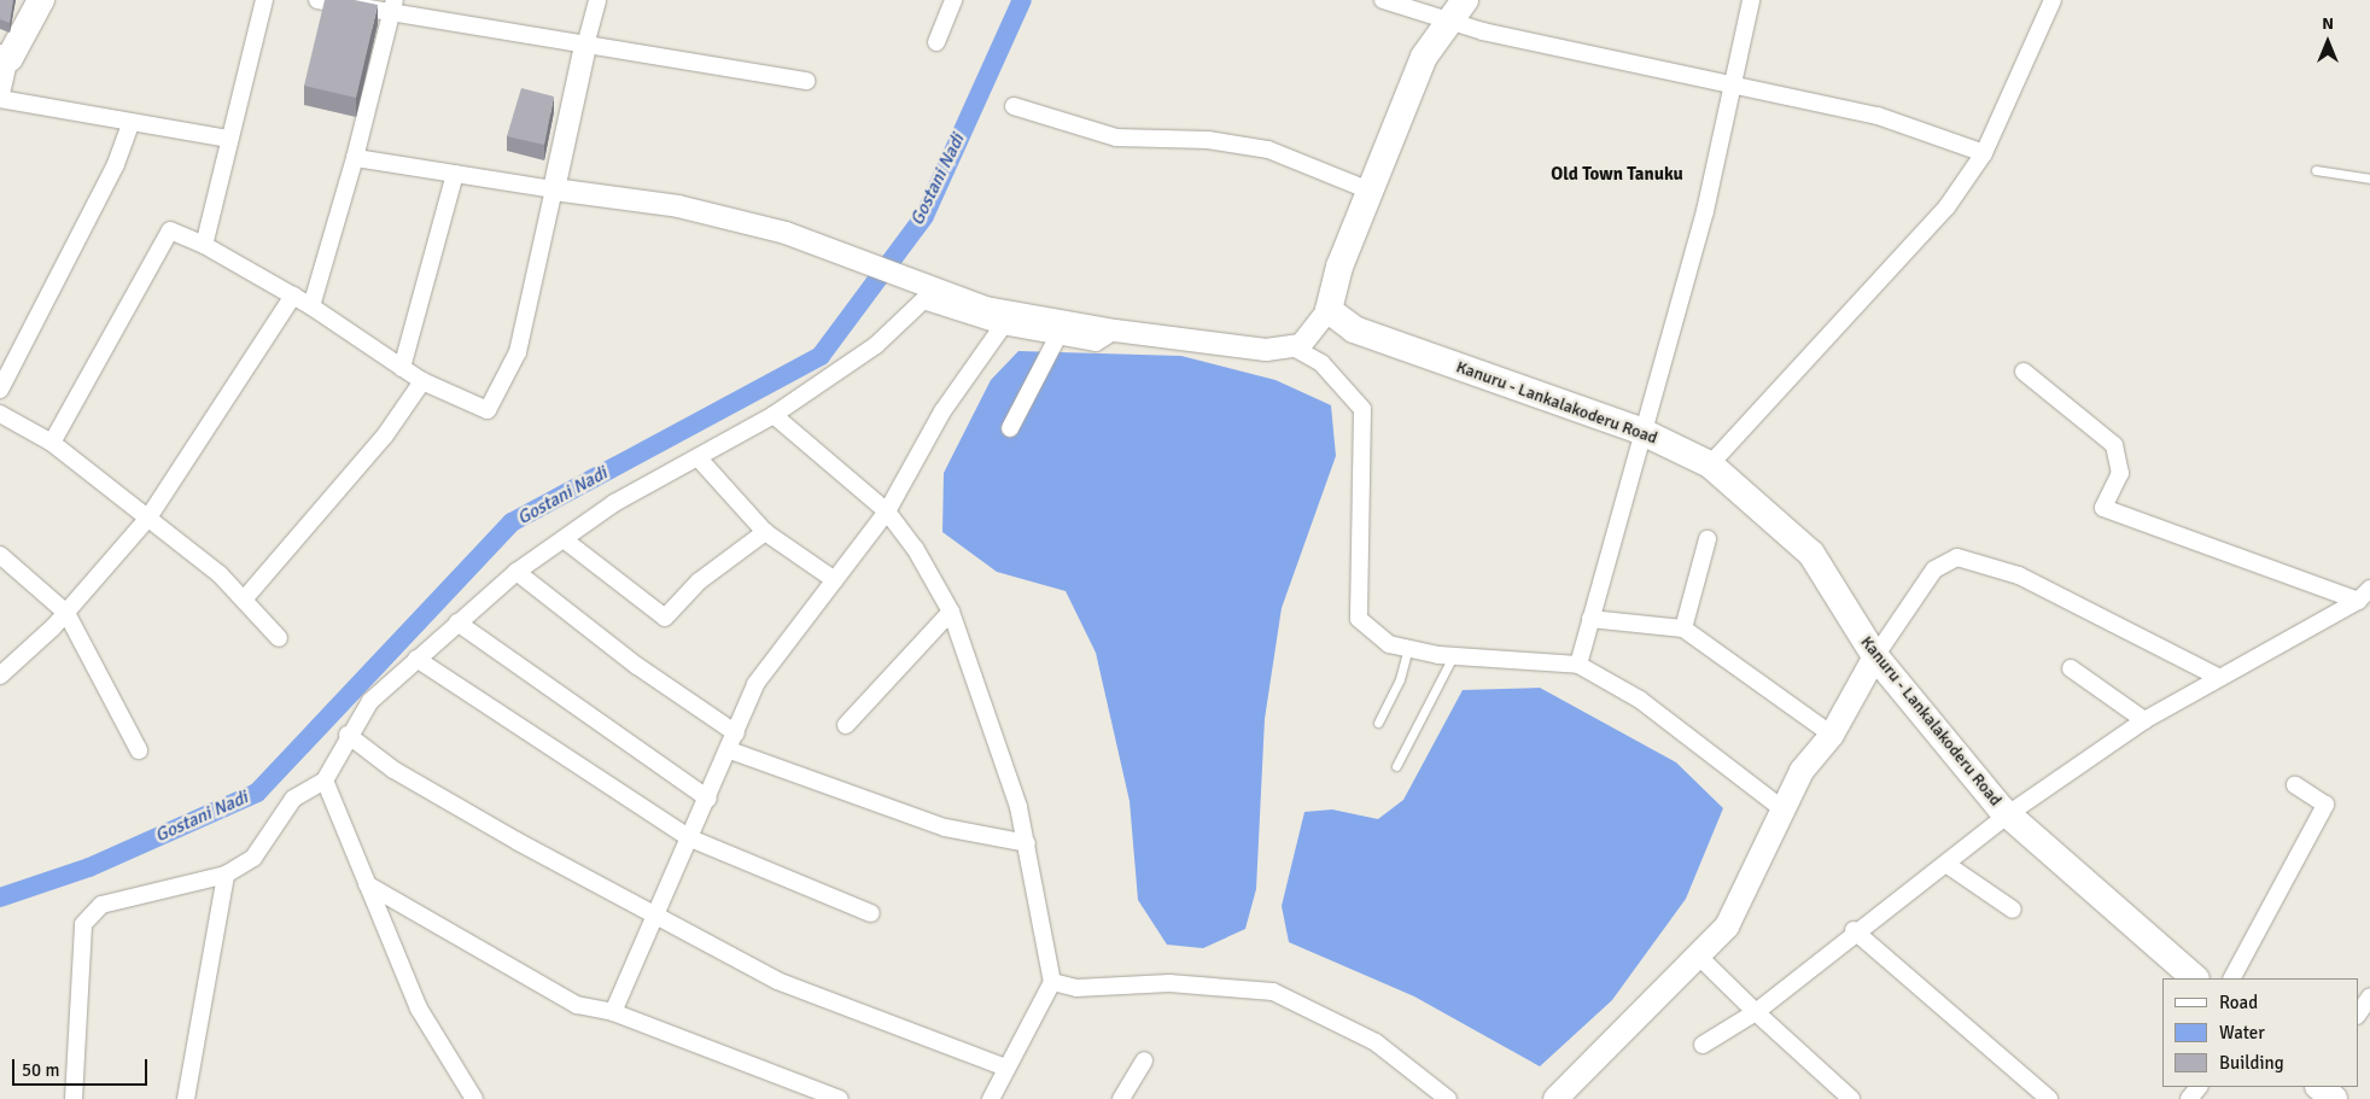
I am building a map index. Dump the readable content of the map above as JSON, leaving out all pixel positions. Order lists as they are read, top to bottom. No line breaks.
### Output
{"streets":{"main road":["Kanuru - Lankalakoderu Road"]},"districts":["Old Town Tanuku"],"water":["Gostani Nadi"],"legend":["Road","Water","Building"],"scale_bar":"50 m","north":"top"}
